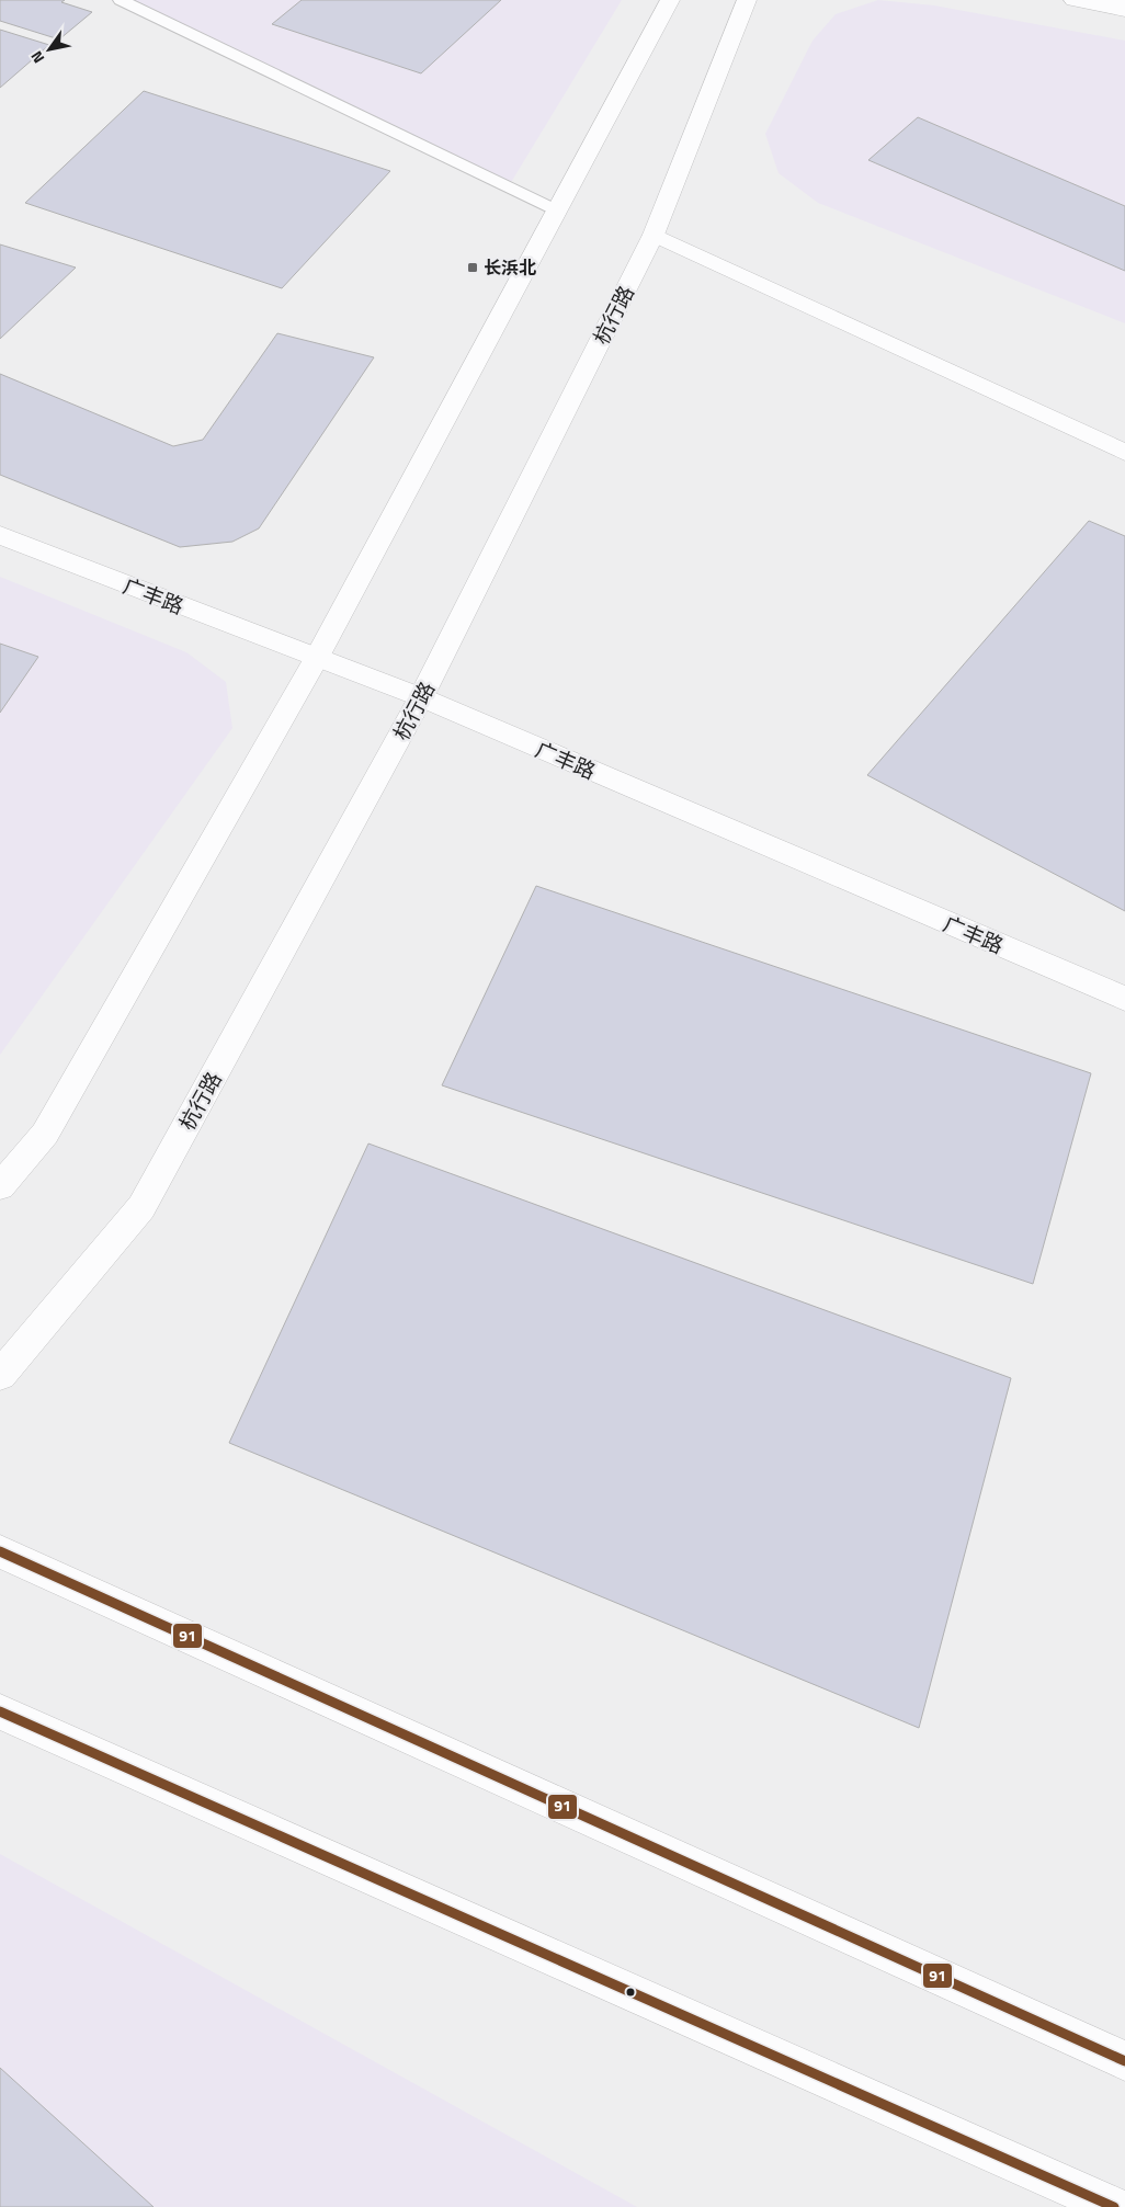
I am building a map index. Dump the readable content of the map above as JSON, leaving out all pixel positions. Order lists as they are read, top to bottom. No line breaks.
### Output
{"streets":{"main road":["杭行路","广丰路"]},"crossings":[["杭行路","广丰路"]],"places":{"transit":["长浜北"]},"lines":["transit line 91"],"north":"bottom left"}
